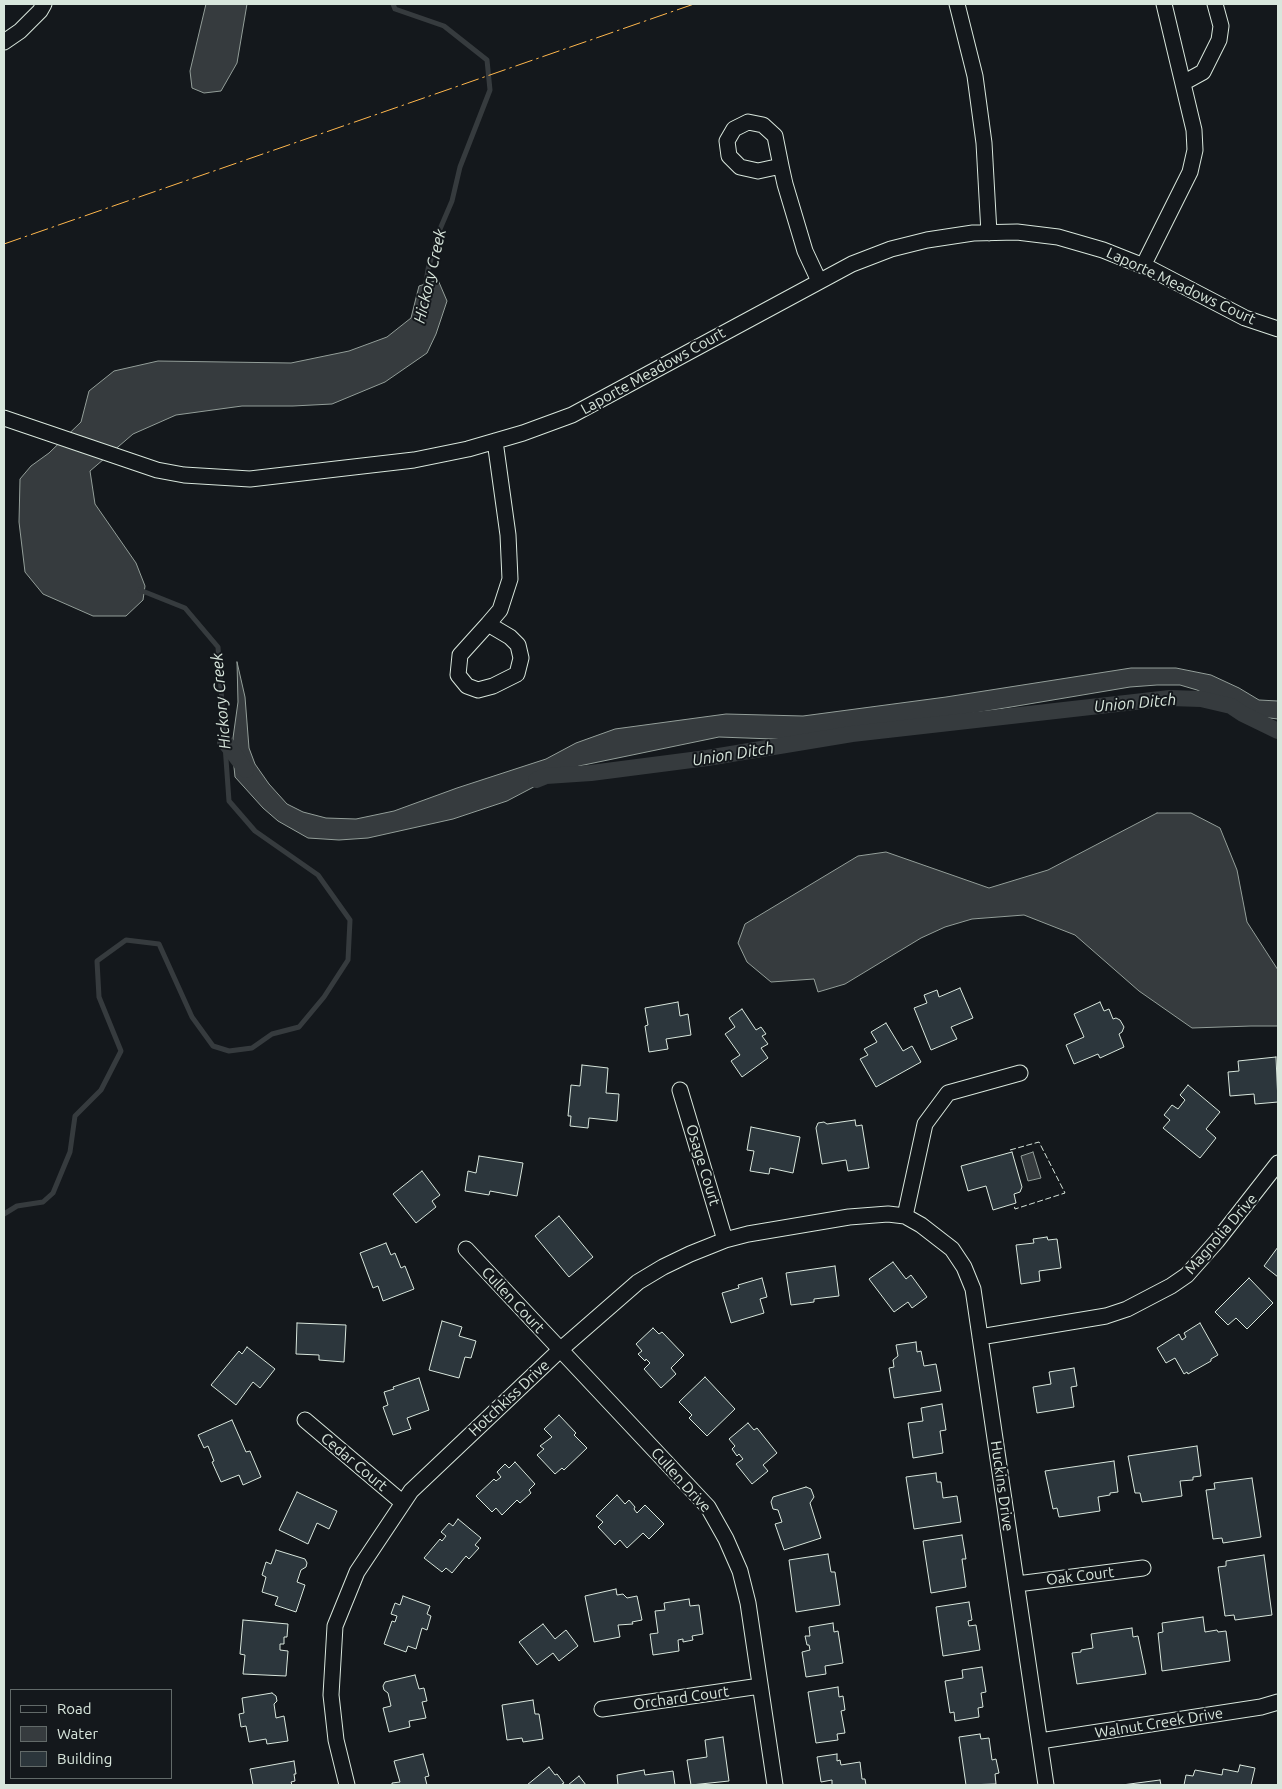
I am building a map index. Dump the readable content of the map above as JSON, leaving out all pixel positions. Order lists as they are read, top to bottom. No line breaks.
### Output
{"streets":{"street":["Laporte Meadows Court","Osage Court","Magnolia Drive","Cullen Court","Hotchkiss Drive","Cedar Court","Cullen Drive","Huckins Drive","Oak Court","Orchard Court","Walnut Creek Drive"]},"crossings":[["Osage Court","Hotchkiss Drive"],["Magnolia Drive","Huckins Drive"],["Cullen Court","Hotchkiss Drive"],["Cullen Court","Cullen Drive"],["Hotchkiss Drive","Cedar Court"],["Hotchkiss Drive","Cullen Drive"],["Hotchkiss Drive","Huckins Drive"],["Cullen Drive","Orchard Court"],["Huckins Drive","Oak Court"],["Huckins Drive","Walnut Creek Drive"]],"water":["Hickory Creek","Union Ditch"],"legend":["Road","Water","Building"]}
